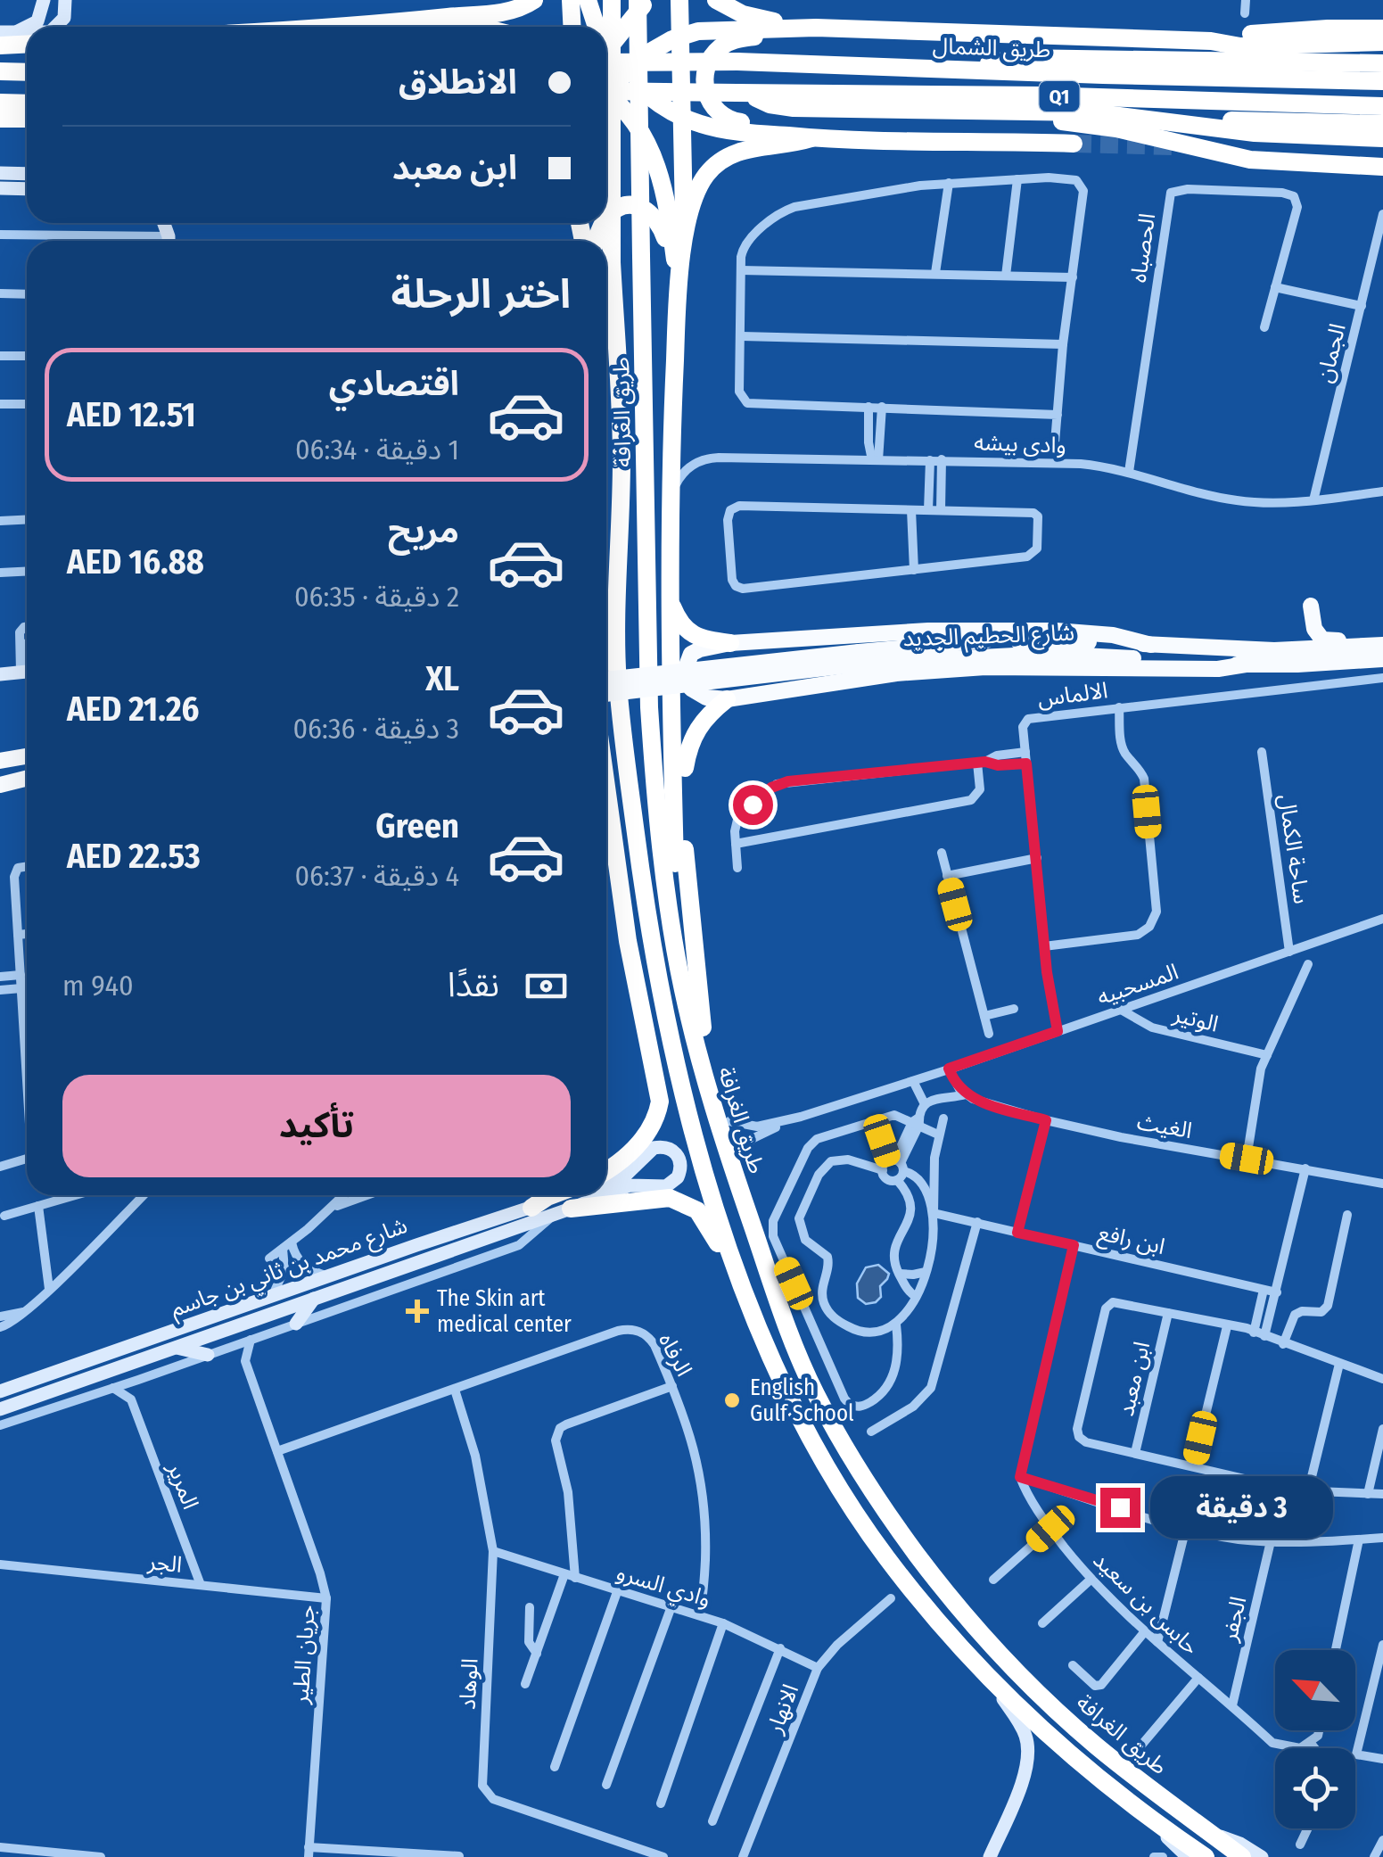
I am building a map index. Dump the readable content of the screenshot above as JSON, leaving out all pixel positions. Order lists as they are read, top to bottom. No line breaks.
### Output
{"streets":{"highway":["طريق الشمال","Q1","طريق الغرافة"],"main road":["شارع الحطيم الجديد","شارع محمد بن ثاني بن جاسم"],"street":["الحصباه","الجمان","وادى بيشه","الالماس","ساحة الكمال","المسحبيه","الوتير","الغيث","ابن رافع","الرفاه","ابن معبد","المرير","الجر","وادي السرو","حابس بن سعيد","الجفر","جريان الطير","الوهاد","الانهار"]},"crossings":[["الحصباه","وادى بيشه"],["الجمان","وادى بيشه"],["الالماس","المسحبيه"],["ساحة الكمال","المسحبيه"],["المسحبيه","الوتير"],["الرفاه","وادي السرو"],["الرفاه","جريان الطير"],["الرفاه","الوهاد"],["المرير","الجر"],["الجر","جريان الطير"],["وادي السرو","الوهاد"],["وادي السرو","الانهار"],["حابس بن سعيد","الجفر"]],"places":{"health":["The Skin art medical center"],"other":["English Gulf School"]},"north":"top left","page":{"banner":["الانطلاق","ابن معبد"],"heading":"اختر الرحلة","list":[{"name":"اقتصادي","note":"1 دقيقة · 06:34","value":"AED 12.51"},{"name":"مريح","note":"2 دقيقة · 06:35","value":"AED 16.88"},{"name":"XL","note":"3 دقيقة · 06:36","value":"AED 21.26"},{"name":"Green","note":"4 دقيقة · 06:37","value":"AED 22.53"}],"pay":["نقدًا","940 m"],"buttons":"تأكيد","bubble":"3 دقيقة"}}
